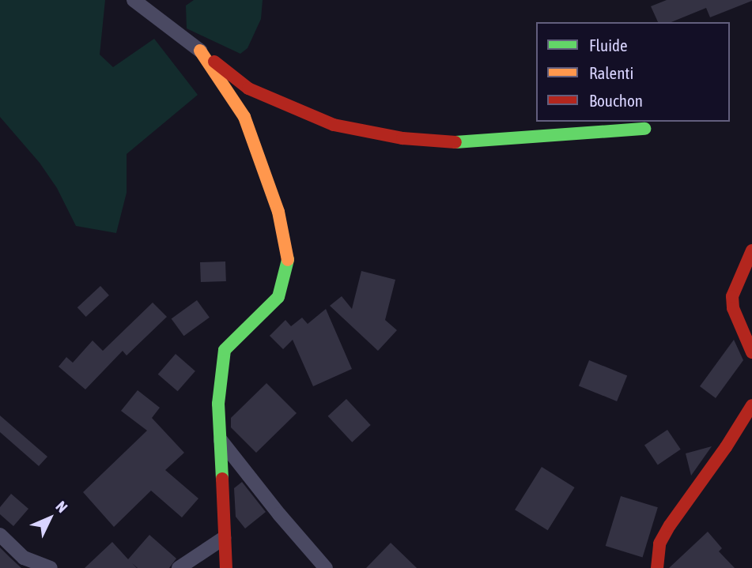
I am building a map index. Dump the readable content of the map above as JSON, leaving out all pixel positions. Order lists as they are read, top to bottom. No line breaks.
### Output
{"legend":["Fluide","Ralenti","Bouchon"],"north":"top right"}
